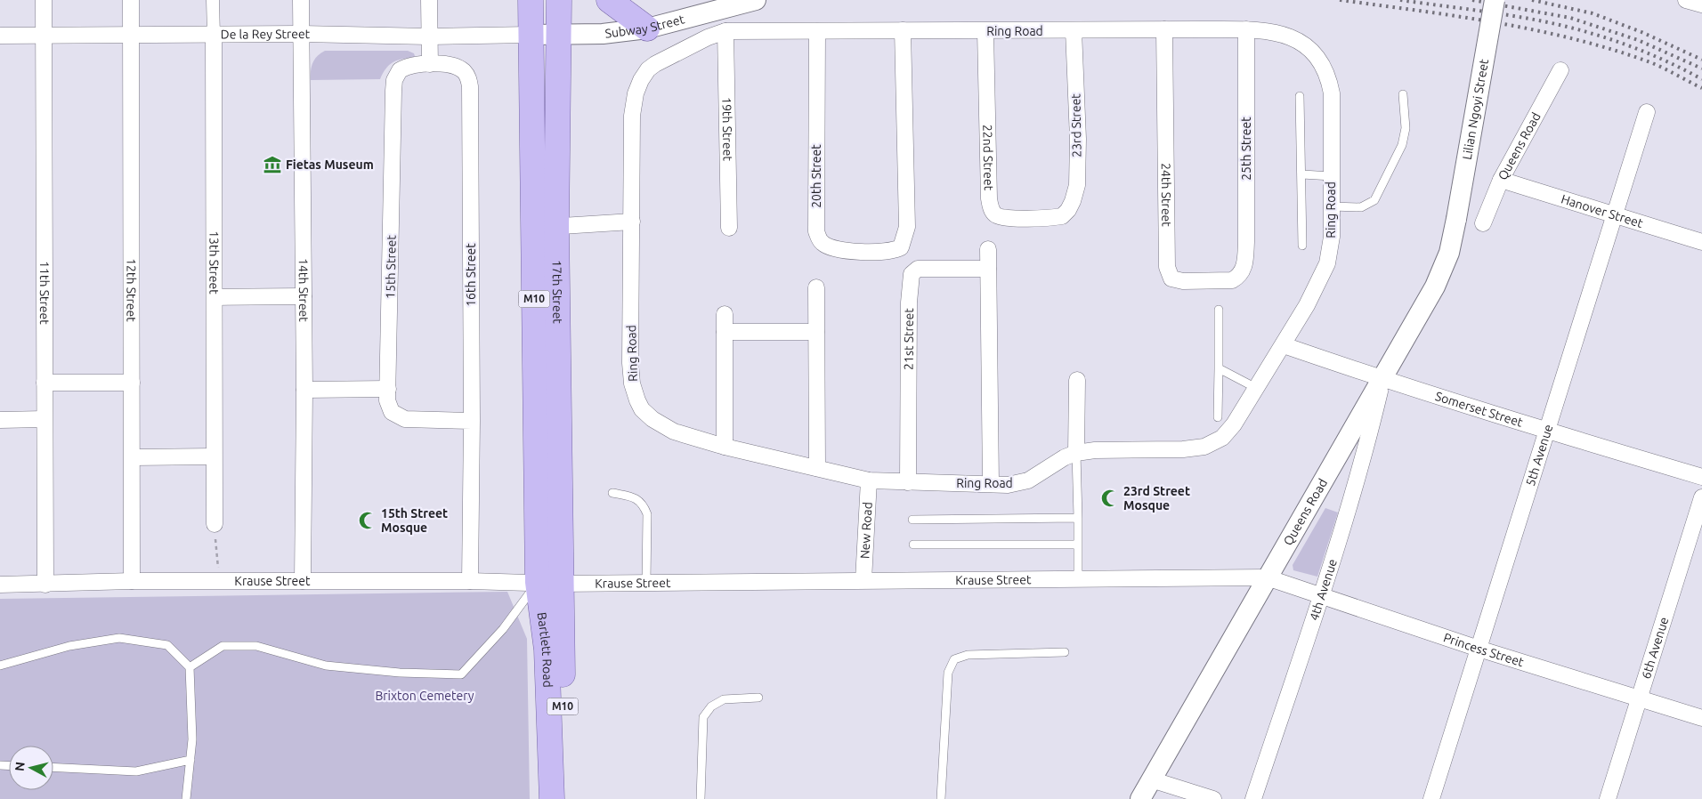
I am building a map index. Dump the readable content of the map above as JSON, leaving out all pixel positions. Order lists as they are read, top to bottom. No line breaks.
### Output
{"streets":{"main road":["17th Street","M10","Bartlett Road"],"street":["Subway Street","Ring Road","De la Rey Street","Lilian Ngoyi Street","23rd Street","19th Street","Queens Road","25th Street","22nd Street","20th Street","24th Street","Hanover Street","13th Street","15th Street","16th Street","12th Street","14th Street","11th Street","21st Street","Somerset Street","5th Avenue","New Road","Krause Street","4th Avenue","6th Avenue","Princess Street"]},"crossings":[["Subway Street","De la Rey Street"],["Subway Street","17th Street"],["Ring Road","23rd Street"],["Ring Road","19th Street"],["Ring Road","25th Street"],["Ring Road","22nd Street"],["Ring Road","20th Street"],["Ring Road","24th Street"],["Ring Road","21st Street"],["Ring Road","Somerset Street"],["Ring Road","New Road"],["De la Rey Street","13th Street"],["De la Rey Street","12th Street"],["De la Rey Street","14th Street"],["De la Rey Street","17th Street"],["De la Rey Street","11th Street"],["Lilian Ngoyi Street","Queens Road"],["23rd Street","22nd Street"],["Queens Road","Hanover Street"],["Queens Road","Somerset Street"],["Queens Road","Krause Street"],["Queens Road","4th Avenue"],["Queens Road","Princess Street"],["25th Street","24th Street"],["Hanover Street","5th Avenue"],["15th Street","16th Street"],["16th Street","Krause Street"],["12th Street","Krause Street"],["14th Street","Krause Street"],["17th Street","Krause Street"],["17th Street","Bartlett Road"],["11th Street","Krause Street"],["Somerset Street","5th Avenue"],["Somerset Street","4th Avenue"],["5th Avenue","Princess Street"],["New Road","Krause Street"],["Krause Street","Princess Street"],["Krause Street","Bartlett Road"],["4th Avenue","Princess Street"],["6th Avenue","Princess Street"]],"parks":["Brixton Cemetery"],"places":{"museum":["Fietas Museum"],"mosque":["23rd Street Mosque","15th Street Mosque"]},"north":"left"}
